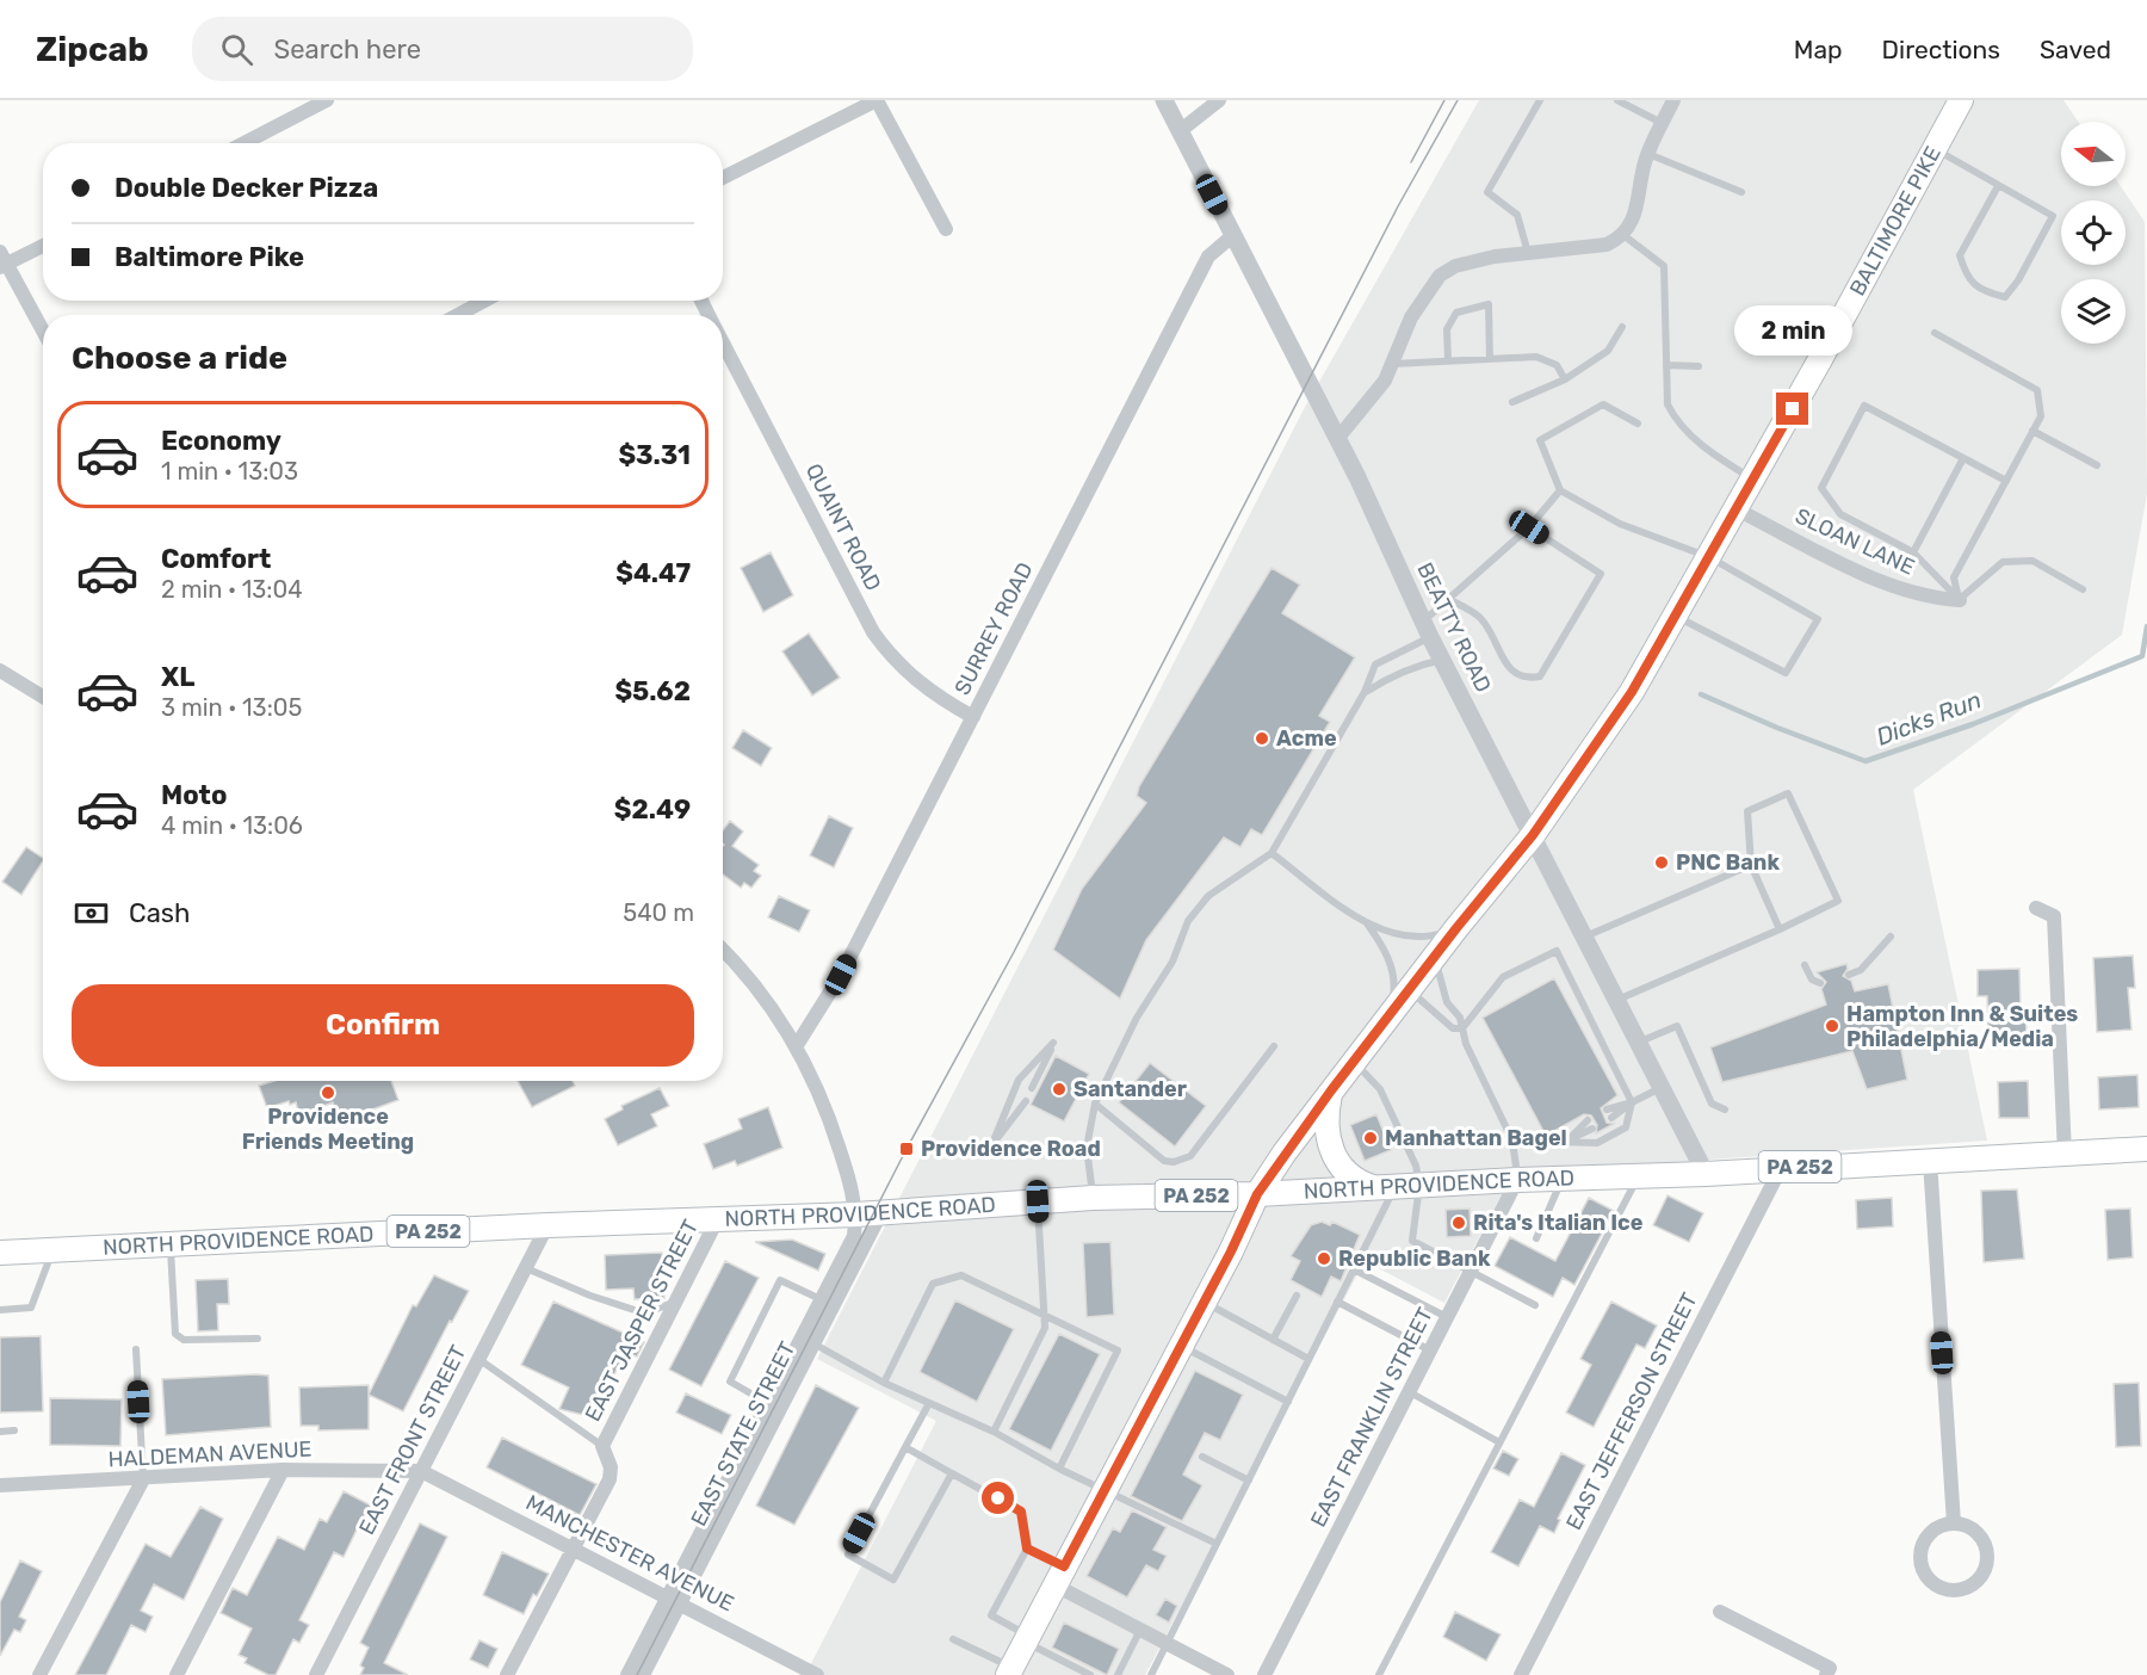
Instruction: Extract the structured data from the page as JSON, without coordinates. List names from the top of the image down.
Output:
{
  "streets": {
    "main road": ["BALTIMORE PIKE", "PA 252", "NORTH PROVIDENCE ROAD"],
    "street": [
      "QUAINT ROAD",
      "SLOAN LANE",
      "BEATTY ROAD",
      "SURREY ROAD",
      "EAST JASPER STREET",
      "EAST JEFFERSON STREET",
      "EAST FRANKLIN STREET",
      "EAST STATE STREET",
      "EAST FRONT STREET",
      "HALDEMAN AVENUE",
      "MANCHESTER AVENUE"
    ]
  },
  "crossings": [
    ["BALTIMORE PIKE", "SLOAN LANE"],
    ["BALTIMORE PIKE", "BEATTY ROAD"],
    ["BALTIMORE PIKE", "NORTH PROVIDENCE ROAD"],
    ["QUAINT ROAD", "SURREY ROAD"],
    ["BEATTY ROAD", "SURREY ROAD"],
    ["BEATTY ROAD", "NORTH PROVIDENCE ROAD"],
    ["NORTH PROVIDENCE ROAD", "EAST JASPER STREET"],
    ["NORTH PROVIDENCE ROAD", "EAST JEFFERSON STREET"],
    ["NORTH PROVIDENCE ROAD", "EAST FRANKLIN STREET"],
    ["NORTH PROVIDENCE ROAD", "EAST STATE STREET"],
    ["NORTH PROVIDENCE ROAD", "EAST FRONT STREET"],
    ["EAST JASPER STREET", "MANCHESTER AVENUE"],
    ["EAST STATE STREET", "MANCHESTER AVENUE"],
    ["EAST FRONT STREET", "HALDEMAN AVENUE"],
    ["EAST FRONT STREET", "MANCHESTER AVENUE"],
    ["HALDEMAN AVENUE", "MANCHESTER AVENUE"]
  ],
  "water": ["Dicks Run"],
  "places": {
    "other": [
      "Acme",
      "PNC Bank",
      "Hampton Inn & Suites Philadelphia/Media",
      "Santander",
      "Providence Friends Meeting",
      "Manhattan Bagel",
      "Rita's Italian Ice",
      "Republic Bank"
    ],
    "transit": ["Providence Road"]
  },
  "north": "left",
  "page": {
    "header": "Zipcab",
    "search": "Search here",
    "nav": ["Map", "Directions", "Saved"],
    "banner": ["Double Decker Pizza", "Baltimore Pike"],
    "bubble": "2 min",
    "heading": "Choose a ride",
    "list": [
      {
        "name": "Economy",
        "note": "1 min · 13:03",
        "value": "$3.31"
      },
      {
        "name": "Comfort",
        "note": "2 min · 13:04",
        "value": "$4.47"
      },
      {
        "name": "XL",
        "note": "3 min · 13:05",
        "value": "$5.62"
      },
      {
        "name": "Moto",
        "note": "4 min · 13:06",
        "value": "$2.49"
      }
    ],
    "pay": ["Cash", "540 m"],
    "buttons": "Confirm"
  }
}
